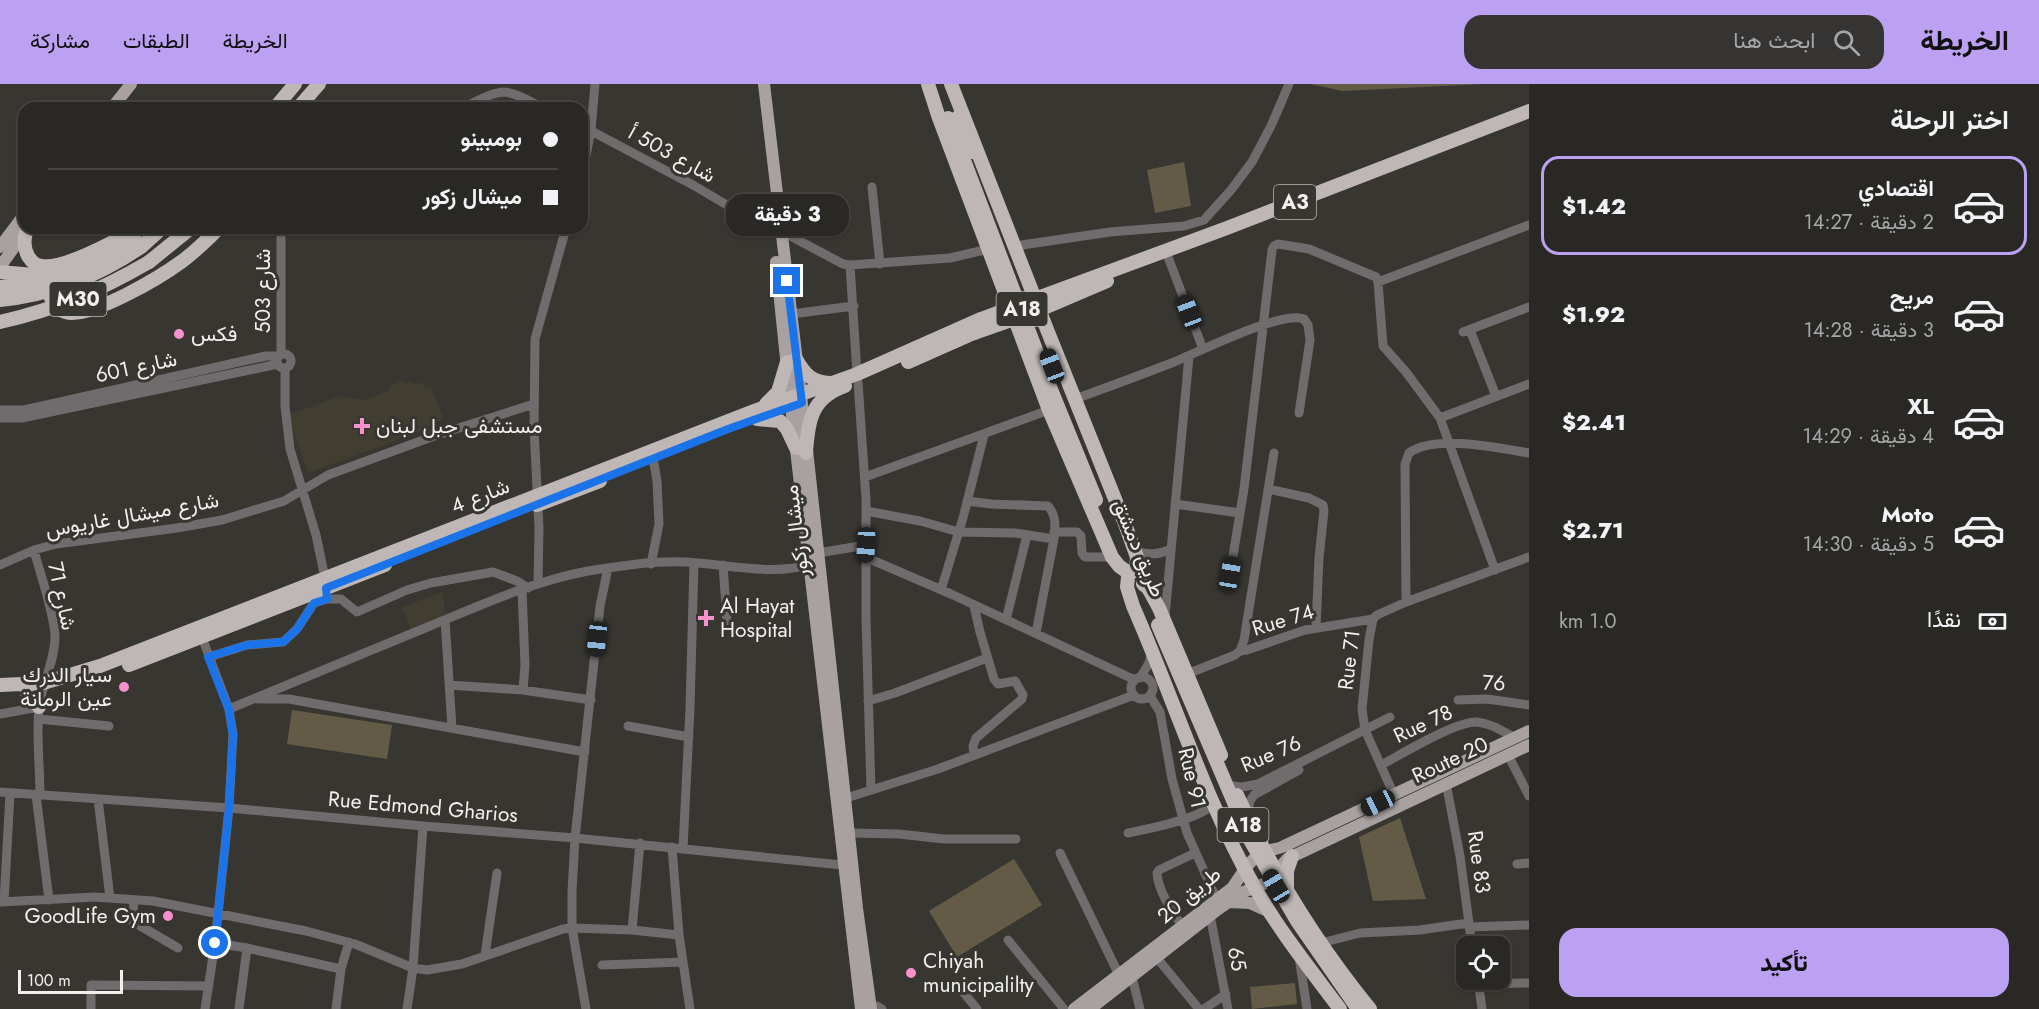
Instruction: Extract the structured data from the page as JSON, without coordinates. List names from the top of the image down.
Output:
{
  "streets": {
    "highway": [
      "A3",
      "M30",
      "A18",
      "شارع 4",
      "طريق دمشق"
    ],
    "main road": ["ميشال زكور", "Route 20", "طريق 20"],
    "street": [
      "شارع 503 أ",
      "شارع 503",
      "شارع 601",
      "شارع ميشال غاريوس",
      "شارع 71",
      "Rue 74",
      "Rue 71",
      "76",
      "Rue 78",
      "Rue 76",
      "Rue 91",
      "Rue Edmond Gharios",
      "Rue 83",
      "65"
    ]
  },
  "crossings": [
    ["شارع 503 أ", "ميشال زكور"],
    ["A3", "شارع 4"],
    ["شارع 503", "شارع 601"],
    ["شارع 503", "شارع ميشال غاريوس"],
    ["شارع 4", "ميشال زكور"],
    ["شارع 4", "شارع 71"],
    ["شارع ميشال غاريوس", "شارع 71"],
    ["ميشال زكور", "Rue Edmond Gharios"],
    ["Rue 74", "Rue 71"],
    ["Rue 71", "Rue 78"],
    ["Rue 71", "Rue 76"],
    ["Rue 71", "طريق 20"],
    ["Rue 78", "طريق 20"],
    ["Route 20", "Rue 83"],
    ["Route 20", "طريق 20"],
    ["Rue 91", "طريق 20"]
  ],
  "places": {
    "other": [
      "فكس",
      "سيار الدرك عين الرمانة",
      "GoodLife Gym",
      "Chiyah municipalilty"
    ],
    "health": ["مستشفى جبل لبنان", "Al Hayat Hospital"]
  },
  "scale_bar": "100 m",
  "page": {
    "header": "الخريطة",
    "search": "ابحث هنا",
    "nav": ["الخريطة", "الطبقات", "مشاركة"],
    "heading": "اختر الرحلة",
    "banner": ["بومبينو", "ميشال زكور"],
    "list": [
      {
        "name": "اقتصادي",
        "note": "2 دقيقة · 14:27",
        "value": "$1.42"
      },
      {
        "name": "مريح",
        "note": "3 دقيقة · 14:28",
        "value": "$1.92"
      },
      {
        "name": "XL",
        "note": "4 دقيقة · 14:29",
        "value": "$2.41"
      },
      {
        "name": "Moto",
        "note": "5 دقيقة · 14:30",
        "value": "$2.71"
      }
    ],
    "bubble": "3 دقيقة",
    "pay": ["نقدًا", "1.0 km"],
    "buttons": "تأكيد",
    "scale": "100 m"
  }
}
